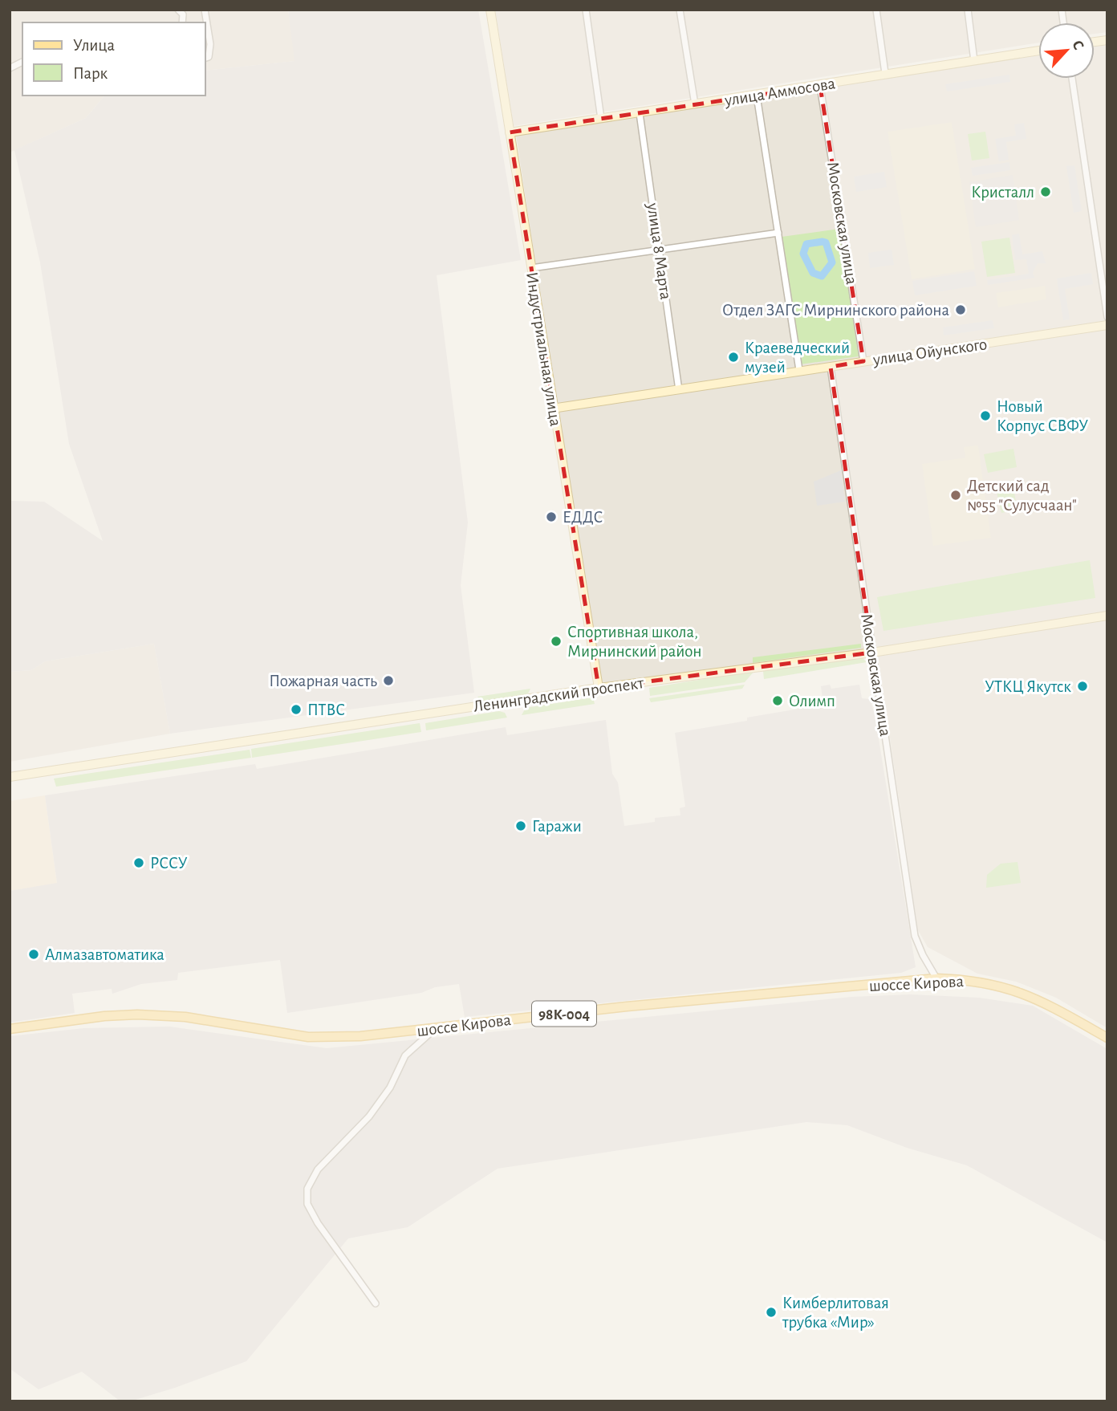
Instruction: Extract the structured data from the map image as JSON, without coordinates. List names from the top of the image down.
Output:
{
  "streets": {
    "main road": [
      "улица Аммосова",
      "Индустриальная улица",
      "улица Ойунского",
      "Ленинградский проспект",
      "шоссе Кирова",
      "98К-004"
    ],
    "street": ["Московская улица", "улица 8 Марта"]
  },
  "crossings": [
    ["улица Аммосова", "Московская улица"],
    ["улица Аммосова", "улица 8 Марта"],
    ["улица Аммосова", "Индустриальная улица"],
    ["Московская улица", "улица Ойунского"],
    ["Московская улица", "Ленинградский проспект"],
    ["Московская улица", "шоссе Кирова"],
    ["улица 8 Марта", "улица Ойунского"],
    ["Индустриальная улица", "улица Ойунского"],
    ["Индустриальная улица", "Ленинградский проспект"]
  ],
  "places": [
    "Кристалл",
    "Отдел ЗАГС Мирнинского района",
    "Краеведческий музей",
    "Новый Корпус СВФУ",
    "Детский сад №55 \"Сулусчаан\"",
    "ЕДДС",
    "Спортивная школа, Мирнинский район",
    "Пожарная часть",
    "УТКЦ Якутск",
    "Олимп",
    "ПТВС",
    "Гаражи",
    "РССУ",
    "Алмазавтоматика",
    "Кимберлитовая трубка «Мир»"
  ],
  "legend": ["Улица", "Парк"],
  "north": "top right"
}
